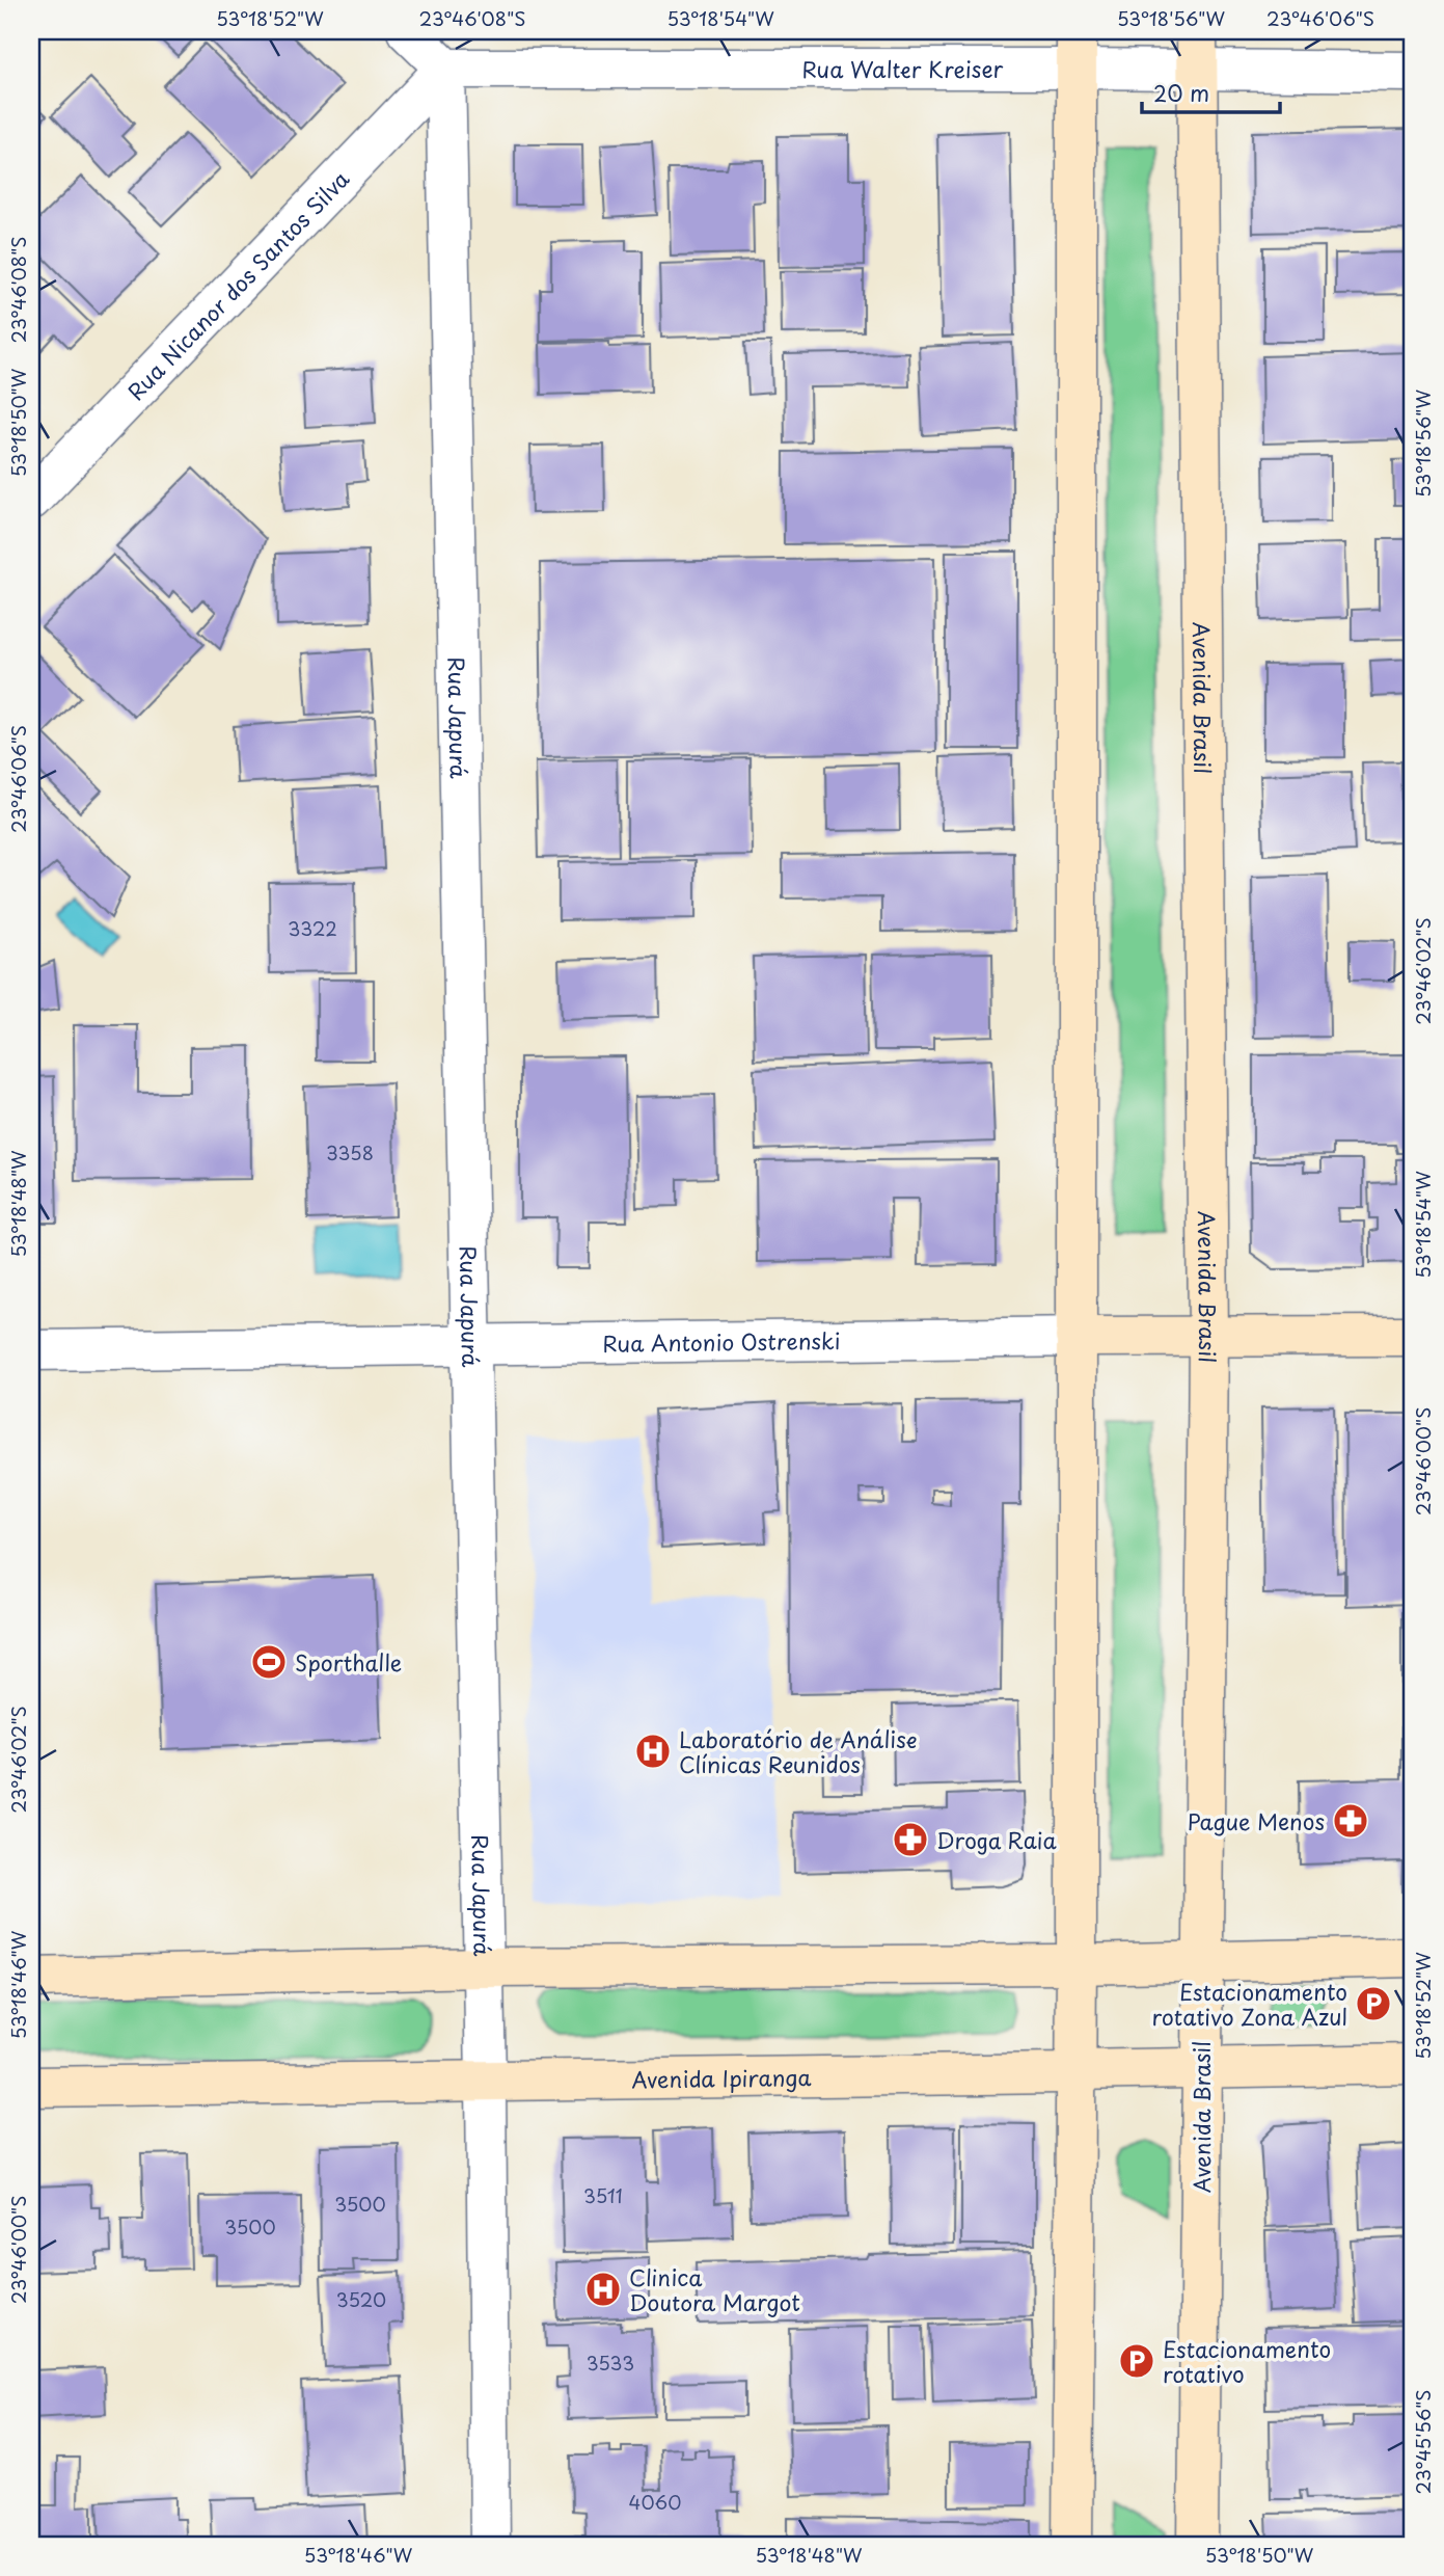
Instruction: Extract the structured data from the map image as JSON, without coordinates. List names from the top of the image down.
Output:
{
  "streets": {
    "main road": ["Avenida Brasil", "Rua Antonio Ostrenski", "Avenida Ipiranga"],
    "street": ["Rua Walter Kreiser", "Rua Nicanor dos Santos Silva", "Rua Japurá"]
  },
  "crossings": [
    ["Rua Walter Kreiser", "Rua Nicanor dos Santos Silva"],
    ["Rua Walter Kreiser", "Avenida Brasil"],
    ["Rua Walter Kreiser", "Rua Japurá"],
    ["Rua Nicanor dos Santos Silva", "Rua Japurá"],
    ["Avenida Brasil", "Rua Antonio Ostrenski"],
    ["Avenida Brasil", "Avenida Ipiranga"],
    ["Rua Japurá", "Rua Antonio Ostrenski"],
    ["Rua Japurá", "Avenida Ipiranga"]
  ],
  "places": {
    "sports": ["Sporthalle"],
    "hospital": ["Laboratório de Análise Clínicas Reunidos", "Clinica Doutora Margot"],
    "pharmacy": ["Pague Menos", "Droga Raia"],
    "parking": ["Estacionamento rotativo Zona Azul", "Estacionamento rotativo"]
  },
  "house_numbers": [
    "3322",
    "3358",
    "3511",
    "3500",
    "3500",
    "3520",
    "3533",
    "4060"
  ],
  "scale_bar": "20 m",
  "coordinates": [
    "53°18'52\"W",
    "23°46'08\"S",
    "53°18'54\"W",
    "53°18'56\"W",
    "23°46'06\"S",
    "53°18'50\"W",
    "23°46'02\"S",
    "53°18'48\"W",
    "23°46'00\"S",
    "53°18'46\"W",
    "23°45'56\"S"
  ]
}
